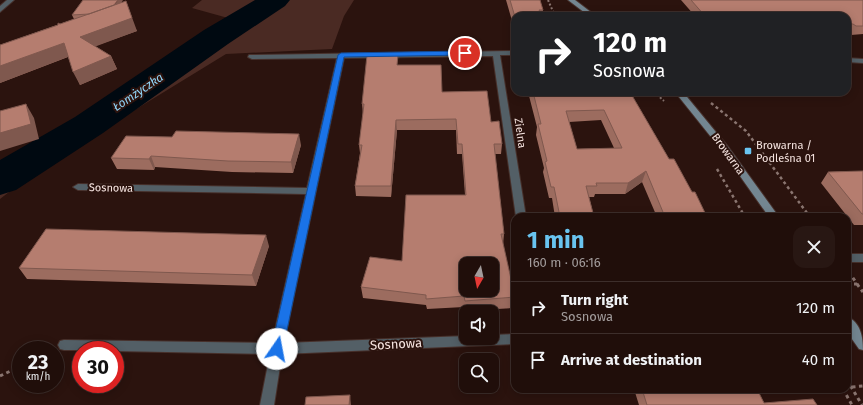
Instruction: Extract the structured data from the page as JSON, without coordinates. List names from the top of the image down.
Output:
{
  "streets": {
    "street": ["Zielna", "Browarna", "Sosnowa"]
  },
  "water": ["Łomżyczka"],
  "places": {
    "transit": ["Browarna / Podleśna 01"]
  },
  "north": "bottom",
  "page": {
    "turn": ["120 m", "Sosnowa"],
    "heading": ["1 min", "160 m · 06:16"],
    "list": [
      {
        "name": "Turn right",
        "note": "Sosnowa",
        "value": "120 m"
      },
      {
        "name": "Arrive at destination",
        "value": "40 m"
      }
    ],
    "speed": "23 km/h",
    "limit": "30"
  }
}
